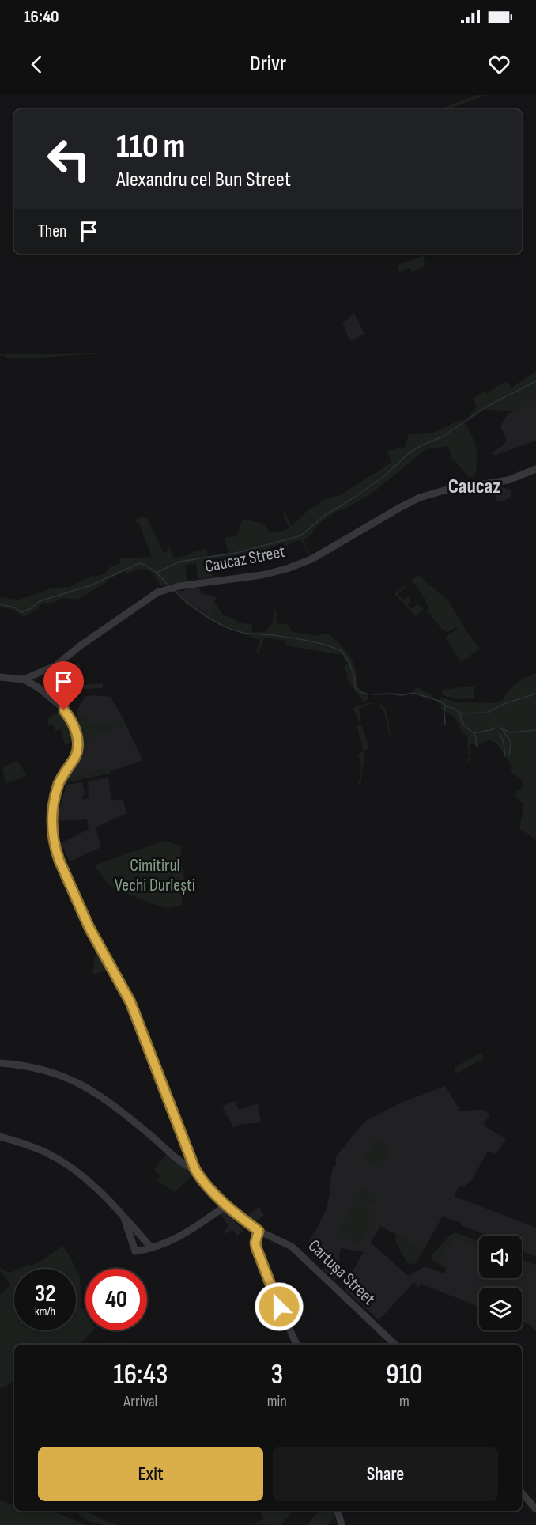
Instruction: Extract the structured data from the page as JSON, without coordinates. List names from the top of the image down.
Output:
{
  "streets": {
    "street": ["Caucaz Street", "Cartușa Street"]
  },
  "districts": ["Caucaz"],
  "parks": ["Cimitirul Vechi Durlești"],
  "page": {
    "status": "16:40",
    "header": "Drivr",
    "turn": ["110 m", "Alexandru cel Bun Street"],
    "then": "Then",
    "speed": "32 km/h",
    "limit": "40",
    "eta": [
      "16:43",
      "Arrival",
      "3",
      "min",
      "910",
      "m"
    ],
    "buttons": ["Exit", "Share"]
  }
}
